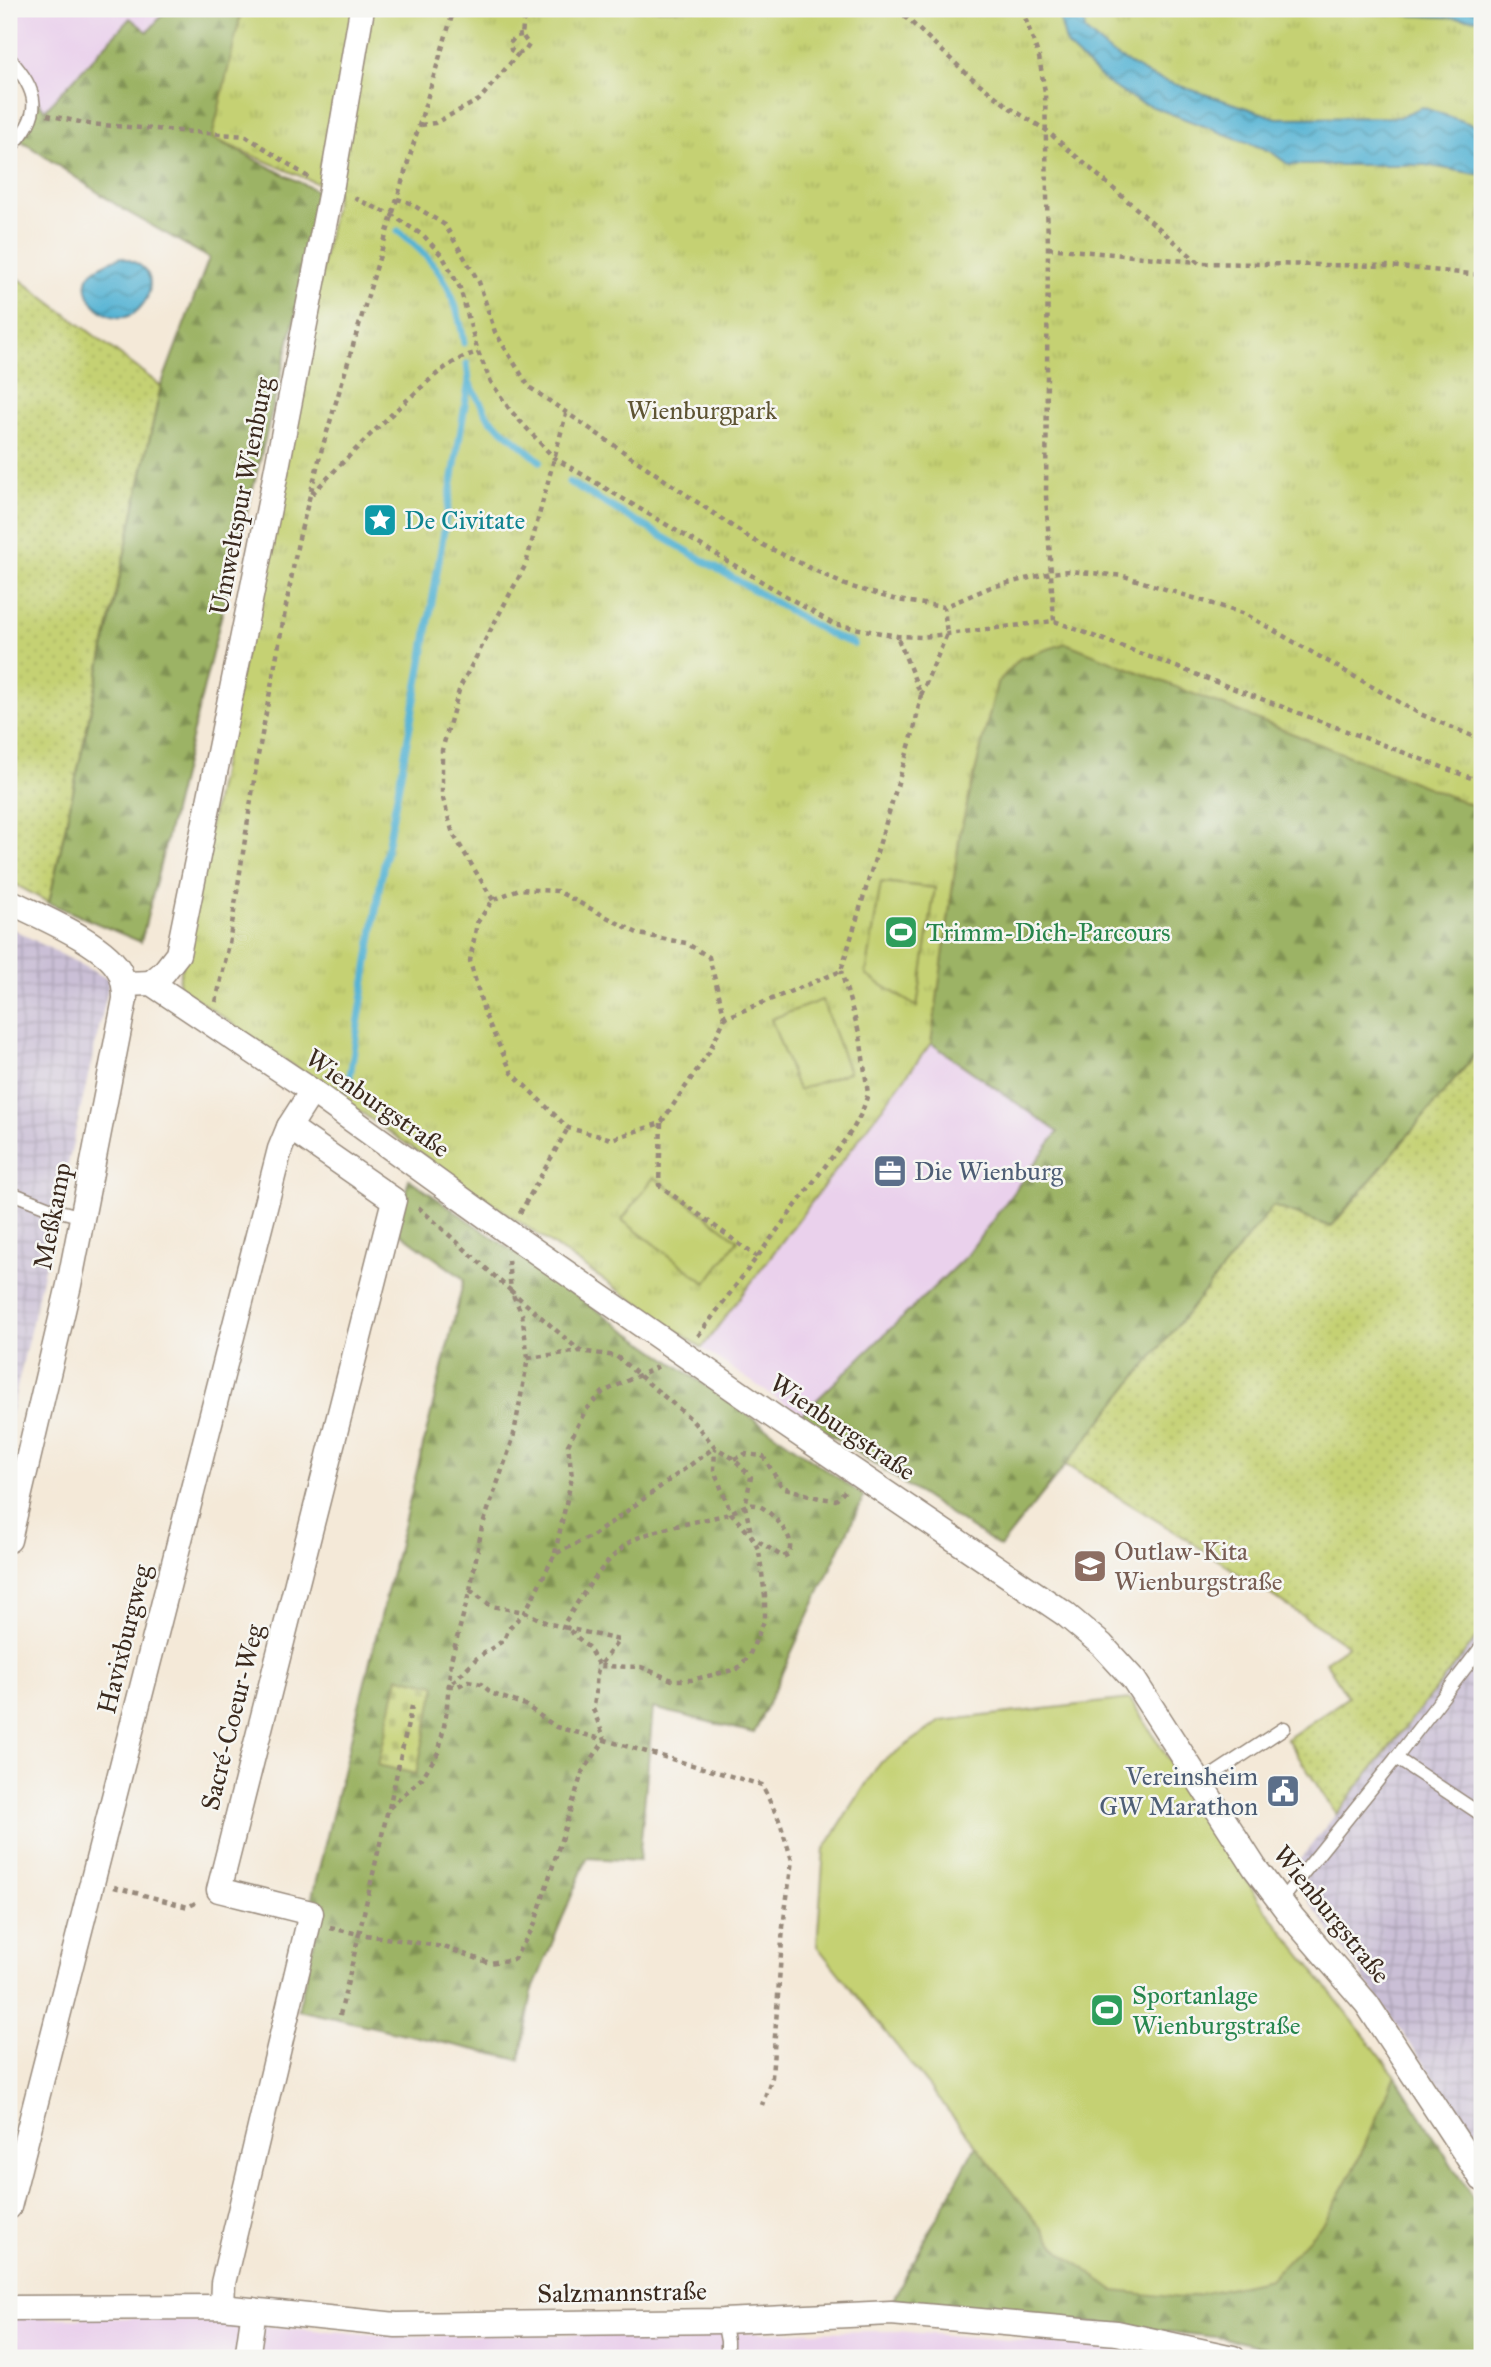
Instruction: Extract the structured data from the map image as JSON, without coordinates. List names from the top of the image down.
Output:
{
  "streets": {
    "street": [
      "Umweltspur Wienburg",
      "Wienburgstraße",
      "Meßkamp",
      "Havixburgweg",
      "Sacré-Coeur-Weg",
      "Salzmannstraße"
    ]
  },
  "crossings": [
    ["Umweltspur Wienburg", "Wienburgstraße"],
    ["Wienburgstraße", "Havixburgweg"]
  ],
  "parks": ["Wienburgpark"],
  "places": {
    "place": ["De Civitate"],
    "sports": ["Trimm-Dich-Parcours", "Sportanlage Wienburgstraße"],
    "office": ["Die Wienburg"],
    "school or university": ["Outlaw-Kita Wienburgstraße"],
    "public building": ["Vereinsheim GW Marathon"]
  }
}
